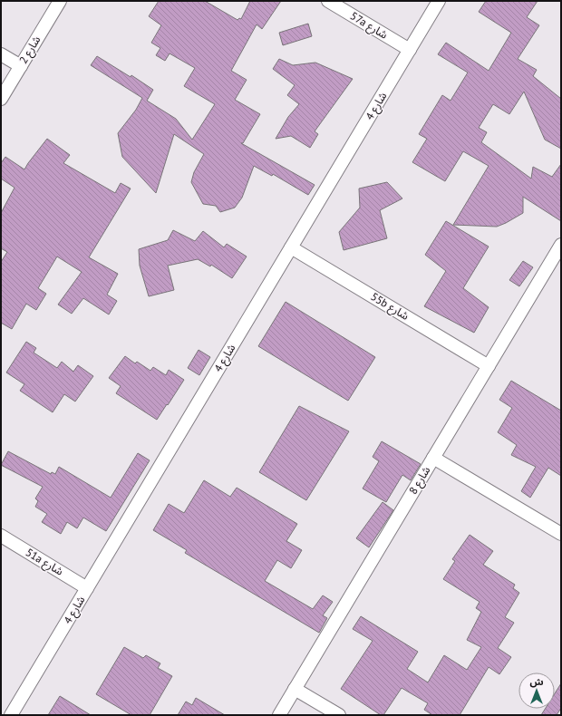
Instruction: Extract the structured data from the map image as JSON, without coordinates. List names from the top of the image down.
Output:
{
  "streets": {
    "street": [
      "57a شارع",
      "شارع 2",
      "شارع 4",
      "55b شارع",
      "شارع 8",
      "51a شارع"
    ]
  },
  "crossings": [
    ["57a شارع", "شارع 4"],
    ["شارع 4", "55b شارع"],
    ["شارع 4", "51a شارع"],
    ["55b شارع", "شارع 8"]
  ],
  "north": "top"
}
